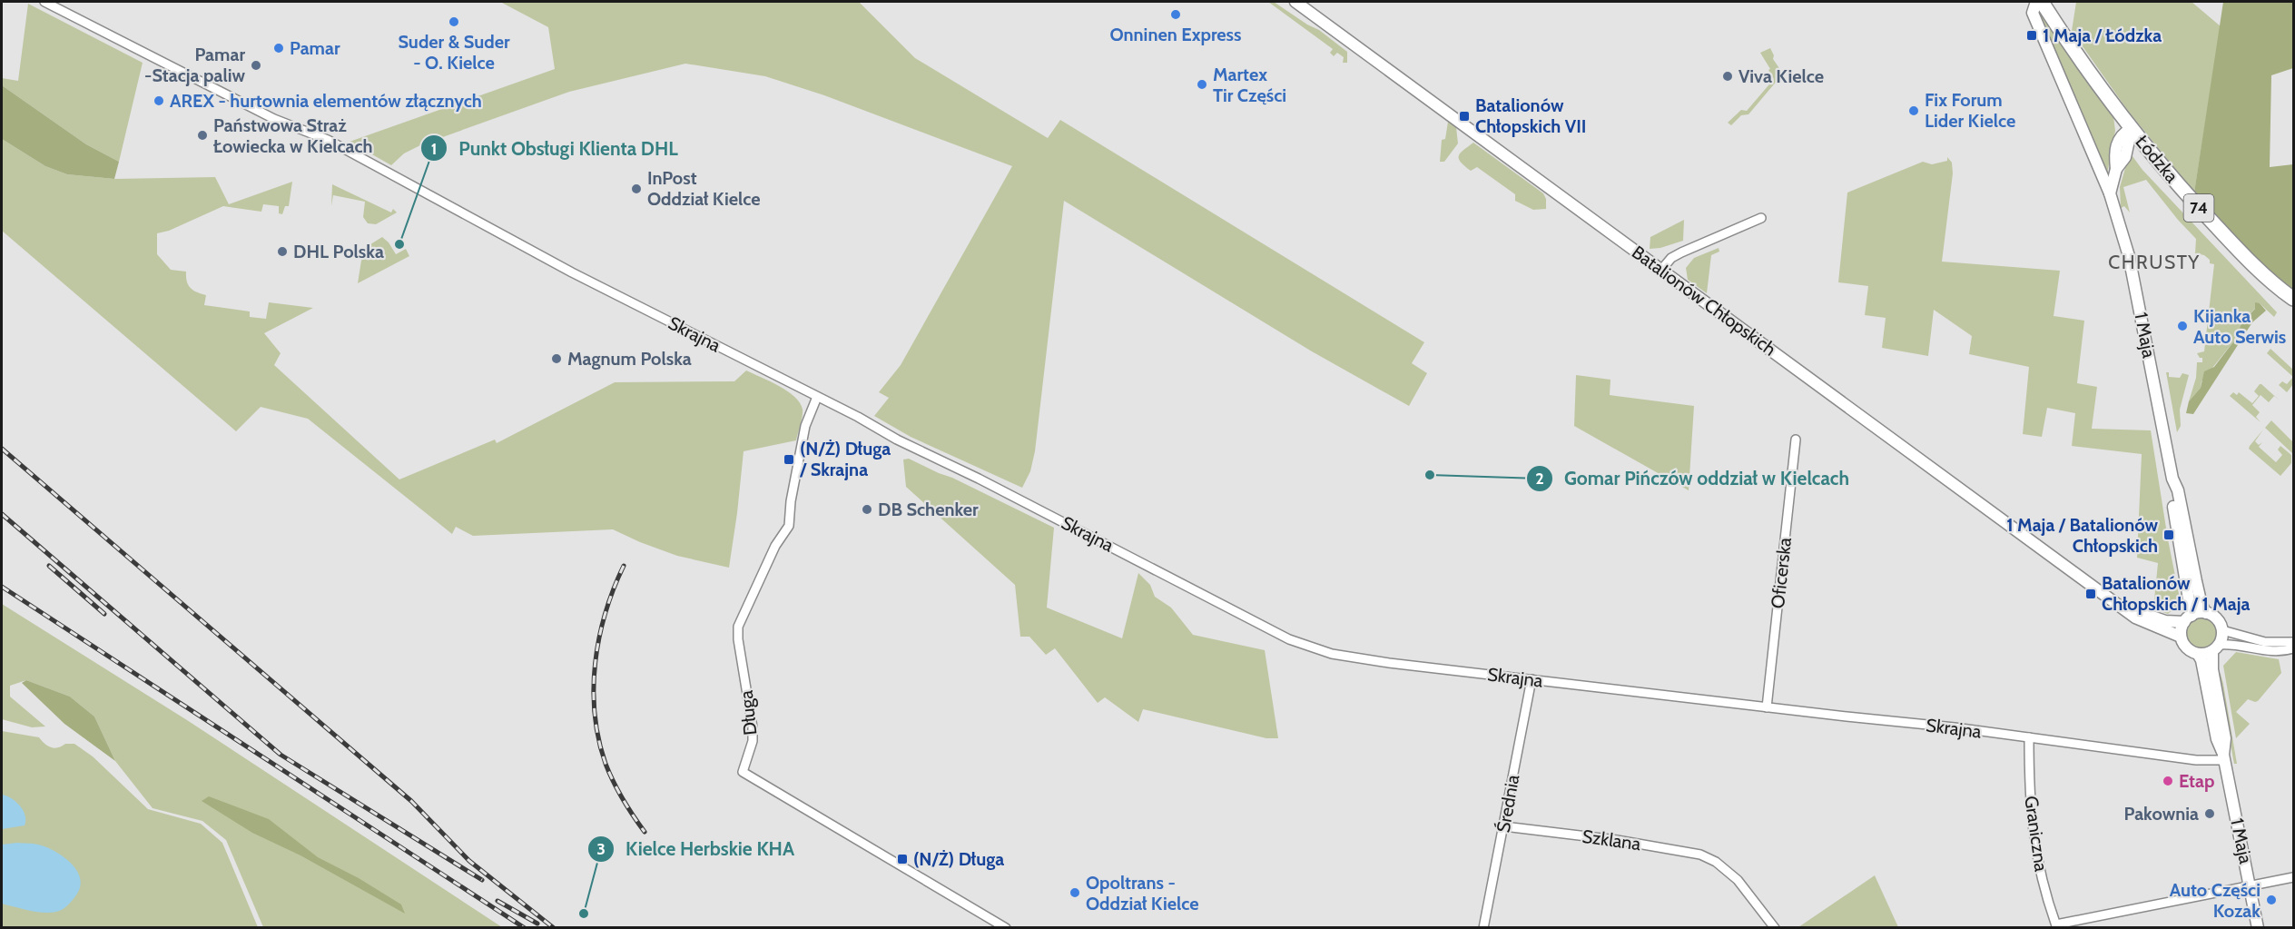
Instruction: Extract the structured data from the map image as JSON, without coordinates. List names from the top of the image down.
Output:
{
  "streets": {
    "main road": ["Łódzka", "74"],
    "street": [
      "Batalionów Chłopskich",
      "Skrajna",
      "1 Maja",
      "Oficerska",
      "Długa",
      "Średnia",
      "Graniczna",
      "Szklana"
    ]
  },
  "crossings": [
    ["Batalionów Chłopskich", "1 Maja"],
    ["Skrajna", "1 Maja"],
    ["Skrajna", "Oficerska"],
    ["Skrajna", "Długa"],
    ["Skrajna", "Średnia"],
    ["Skrajna", "Graniczna"],
    ["Średnia", "Szklana"]
  ],
  "districts": ["CHRUSTY"],
  "places": {
    "other": [
      "Onninen Express",
      "Suder & Suder - O. Kielce",
      "Pamar",
      "Pamar -Stacja paliw",
      "Viva Kielce",
      "Martex Tir Części",
      "AREX - hurtownia elementów złącznych",
      "Fix Forum Lider Kielce",
      "Państwowa Straż Łowiecka w Kielcach",
      "InPost Oddział Kielce",
      "Punkt Obsługi Klienta DHL",
      "DHL Polska",
      "Kijanka Auto Serwis",
      "Magnum Polska",
      "Gomar Pińczów oddział w Kielcach",
      "DB Schenker",
      "Etap",
      "Pakownia",
      "Opoltrans - Oddział Kielce",
      "Auto Części Kozak",
      "Kielce Herbskie KHA"
    ],
    "transit": [
      "1 Maja / Łódzka",
      "Batalionów Chłopskich VII",
      "(N/Ż) Długa / Skrajna",
      "1 Maja / Batalionów Chłopskich",
      "Batalionów Chłopskich / 1 Maja",
      "(N/Ż) Długa"
    ]
  }
}
